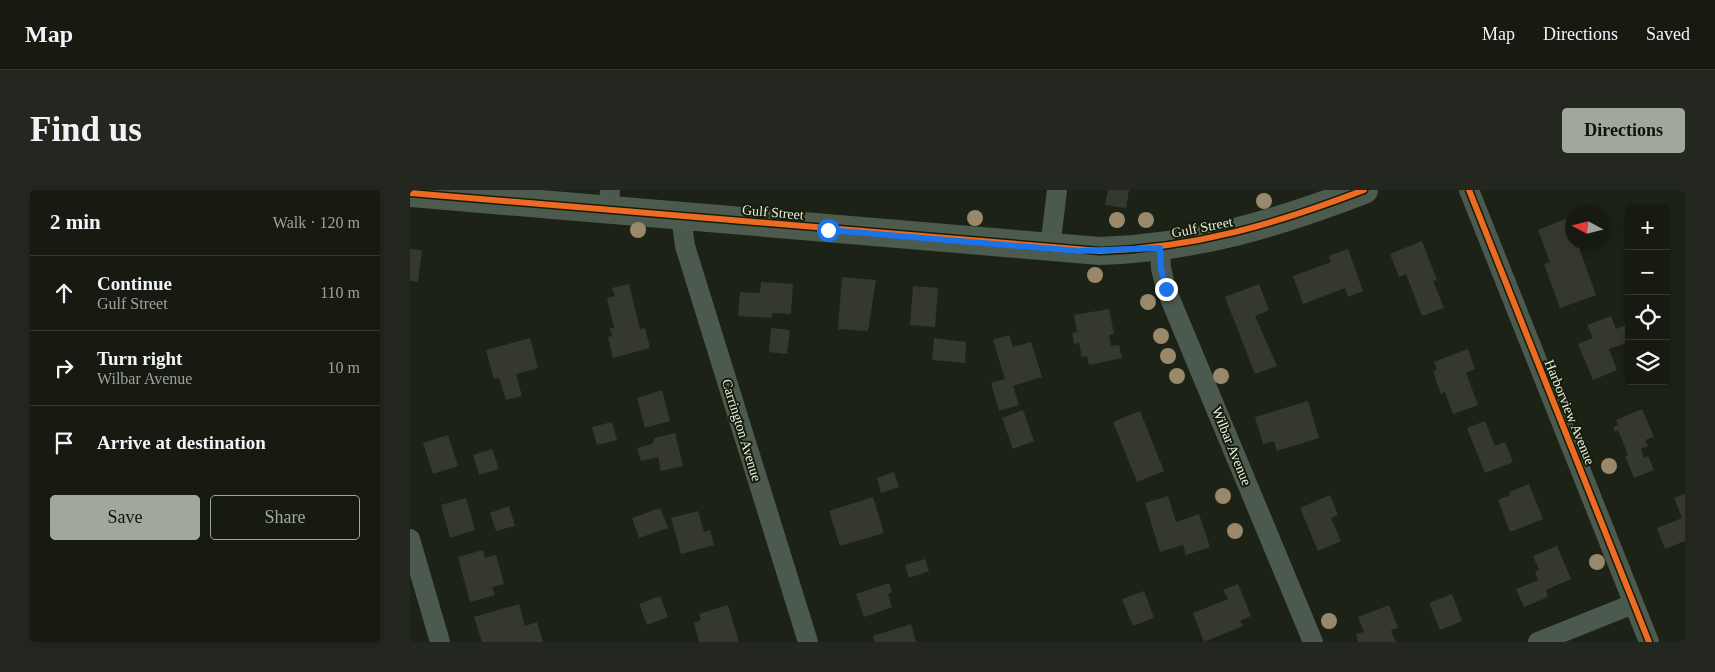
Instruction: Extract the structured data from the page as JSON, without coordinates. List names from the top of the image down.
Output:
{
  "streets": {
    "main road": ["Gulf Street"],
    "street": ["Harborview Avenue", "Carrington Avenue", "Wilbar Avenue"]
  },
  "crossings": [
    ["Gulf Street", "Carrington Avenue"],
    ["Gulf Street", "Wilbar Avenue"]
  ],
  "north": "left",
  "page": {
    "header": "Map",
    "nav": ["Map", "Directions", "Saved"],
    "buttons": [
      "Directions",
      ["Save", "Share"]
    ],
    "title": "Find us",
    "heading": ["2 min", "Walk · 120 m"],
    "map_buttons": ["+", "−"],
    "list": [
      ["Continue", "Gulf Street", "110 m"],
      ["Turn right", "Wilbar Avenue", "10 m"],
      "Arrive at destination"
    ]
  }
}
